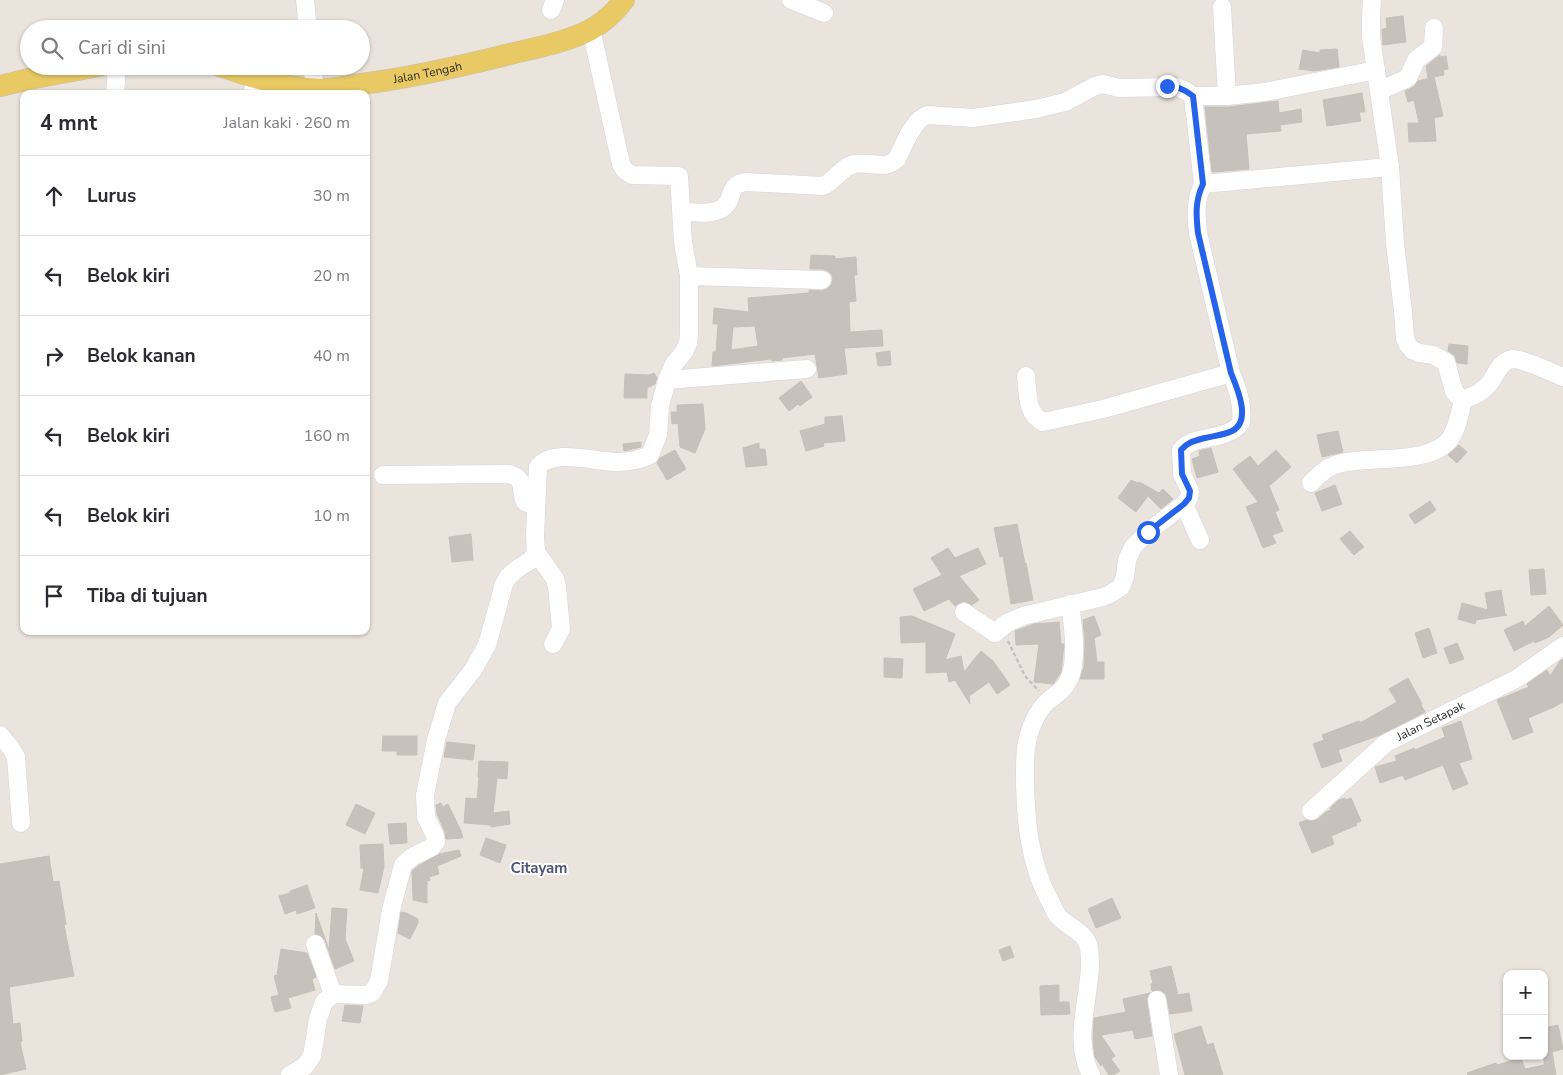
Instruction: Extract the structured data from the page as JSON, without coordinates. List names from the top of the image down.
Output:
{
  "streets": {
    "main road": ["Jalan Tengah"],
    "street": ["Jalan Setapak"]
  },
  "districts": ["Citayam"],
  "page": {
    "search": "Cari di sini",
    "heading": ["4 mnt", "Jalan kaki · 260 m"],
    "list": [
      ["Lurus", "30 m"],
      ["Belok kiri", "20 m"],
      ["Belok kanan", "40 m"],
      ["Belok kiri", "160 m"],
      ["Belok kiri", "10 m"],
      "Tiba di tujuan"
    ],
    "map_buttons": ["+", "−"]
  }
}
